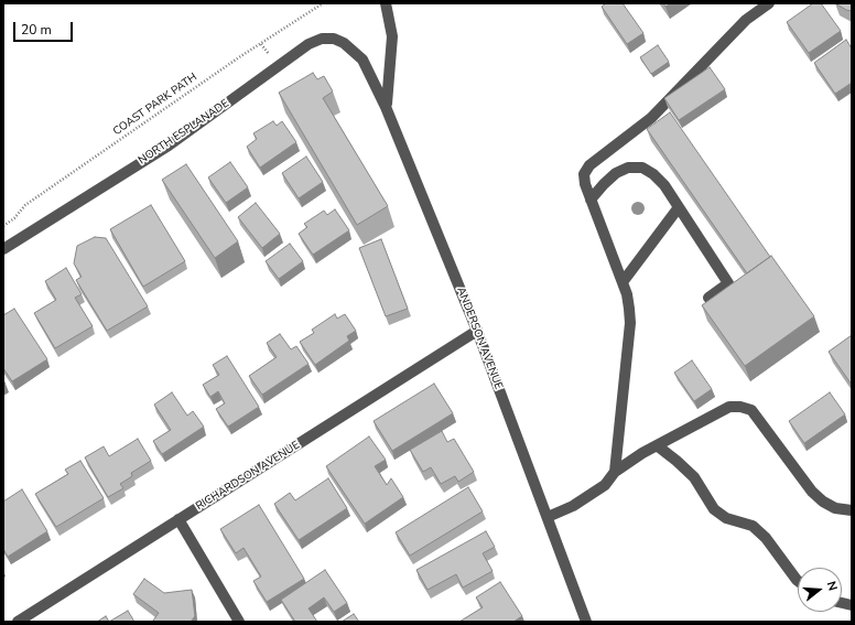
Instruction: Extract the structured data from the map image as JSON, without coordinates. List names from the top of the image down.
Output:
{
  "streets": {
    "street": ["NORTH ESPLANADE", "ANDERSON AVENUE", "RICHARDSON AVENUE"],
    "path": ["COAST PARK PATH"]
  },
  "crossings": [
    ["NORTH ESPLANADE", "ANDERSON AVENUE"],
    ["ANDERSON AVENUE", "RICHARDSON AVENUE"]
  ],
  "scale_bar": "20 m",
  "north": "right"
}
